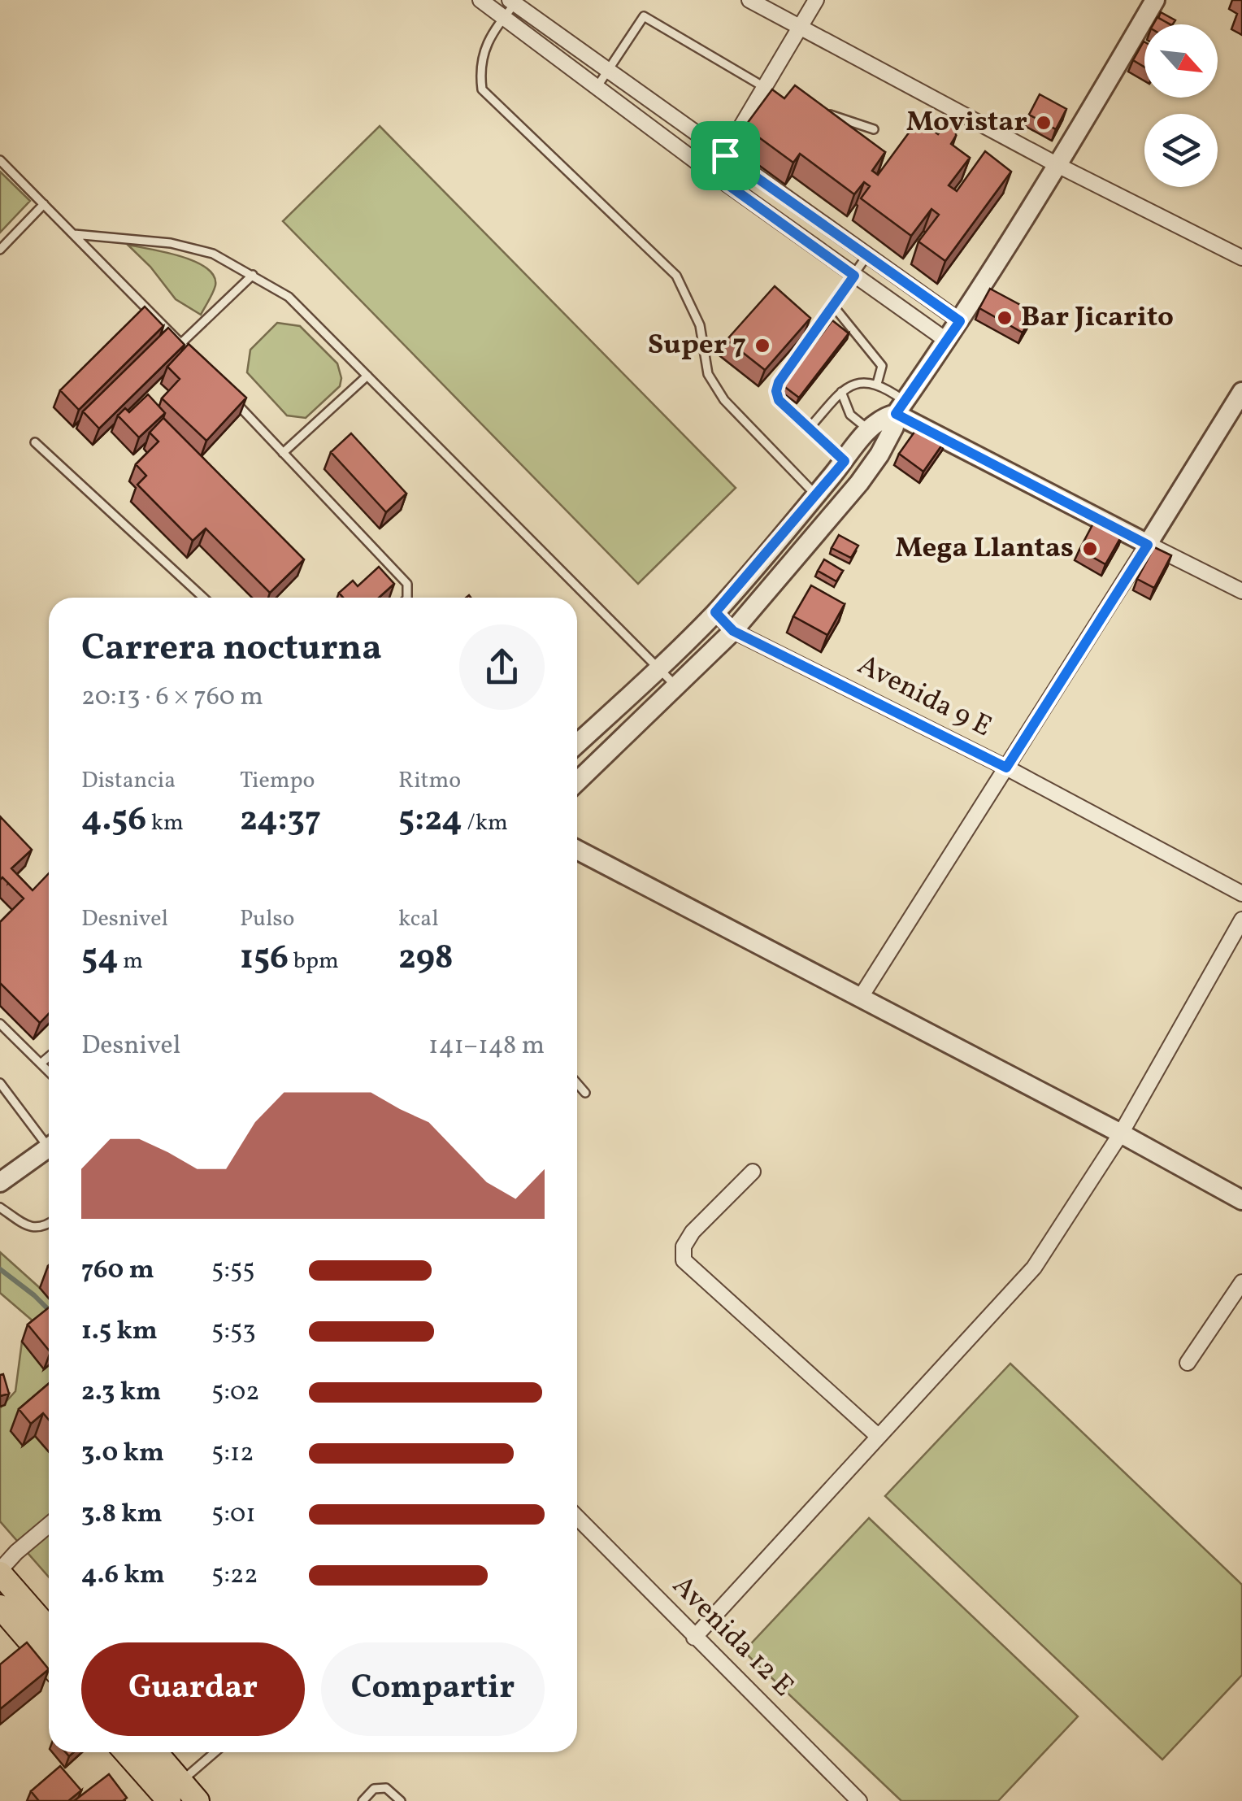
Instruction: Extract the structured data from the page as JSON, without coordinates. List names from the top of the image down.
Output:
{
  "streets": {
    "street": ["Avenida 9 E", "Avenida 12 E"]
  },
  "places": [
    "Movistar",
    "Bar Jicarito",
    "Super 7",
    "Mega Llantas"
  ],
  "north": "bottom right",
  "page": {
    "heading": ["Carrera nocturna", "20:13 · 6 × 760 m"],
    "stats": [
      ["Distancia", "4.56 km"],
      ["Tiempo", "24:37"],
      ["Ritmo", "5:24 /km"],
      ["Desnivel", "54 m"],
      ["Pulso", "156 bpm"],
      ["kcal", "298"]
    ],
    "chart": ["Desnivel", "141–148 m"],
    "list": [
      {
        "name": "760 m",
        "note": "5:55"
      },
      {
        "name": "1.5 km",
        "note": "5:53"
      },
      {
        "name": "2.3 km",
        "note": "5:02"
      },
      {
        "name": "3.0 km",
        "note": "5:12"
      },
      {
        "name": "3.8 km",
        "note": "5:01"
      },
      {
        "name": "4.6 km",
        "note": "5:22"
      }
    ],
    "buttons": ["Guardar", "Compartir"]
  }
}
